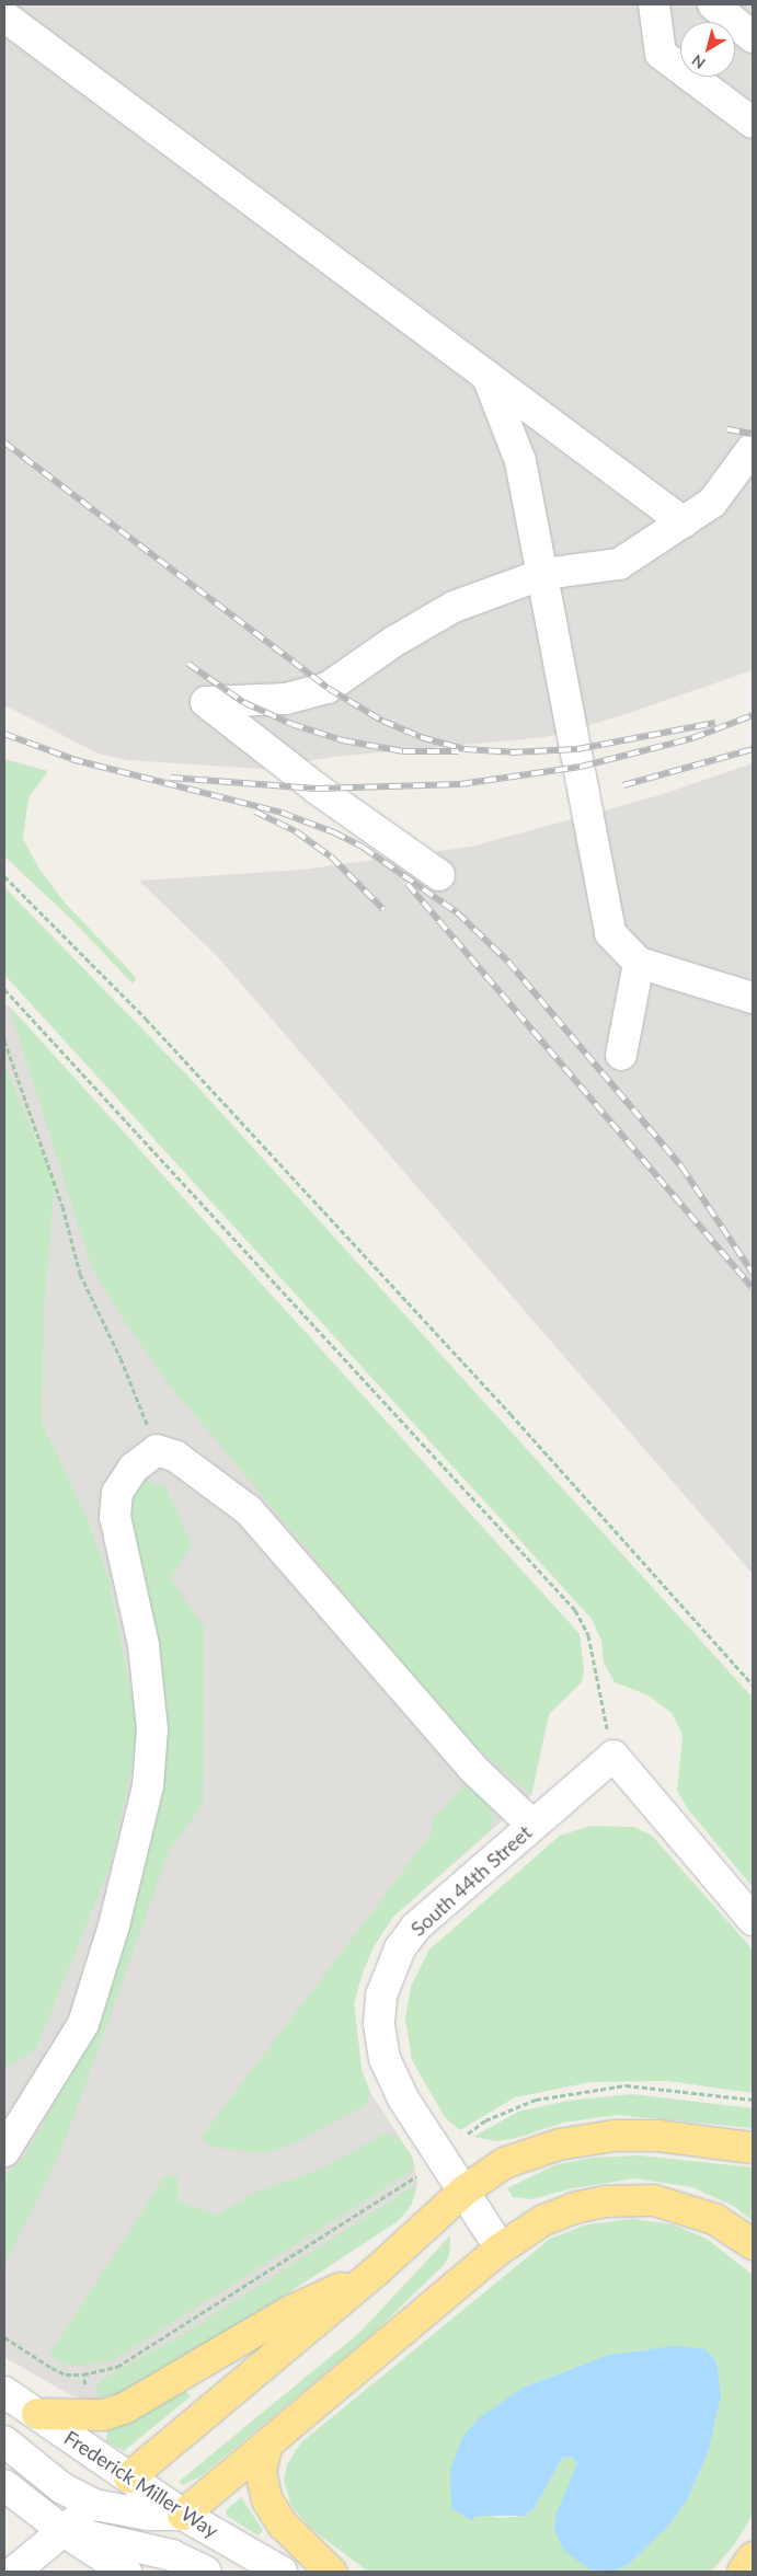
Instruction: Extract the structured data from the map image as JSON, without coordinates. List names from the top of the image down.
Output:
{
  "streets": {
    "street": ["South 44th Street", "Frederick Miller Way"]
  },
  "north": "bottom left"
}
